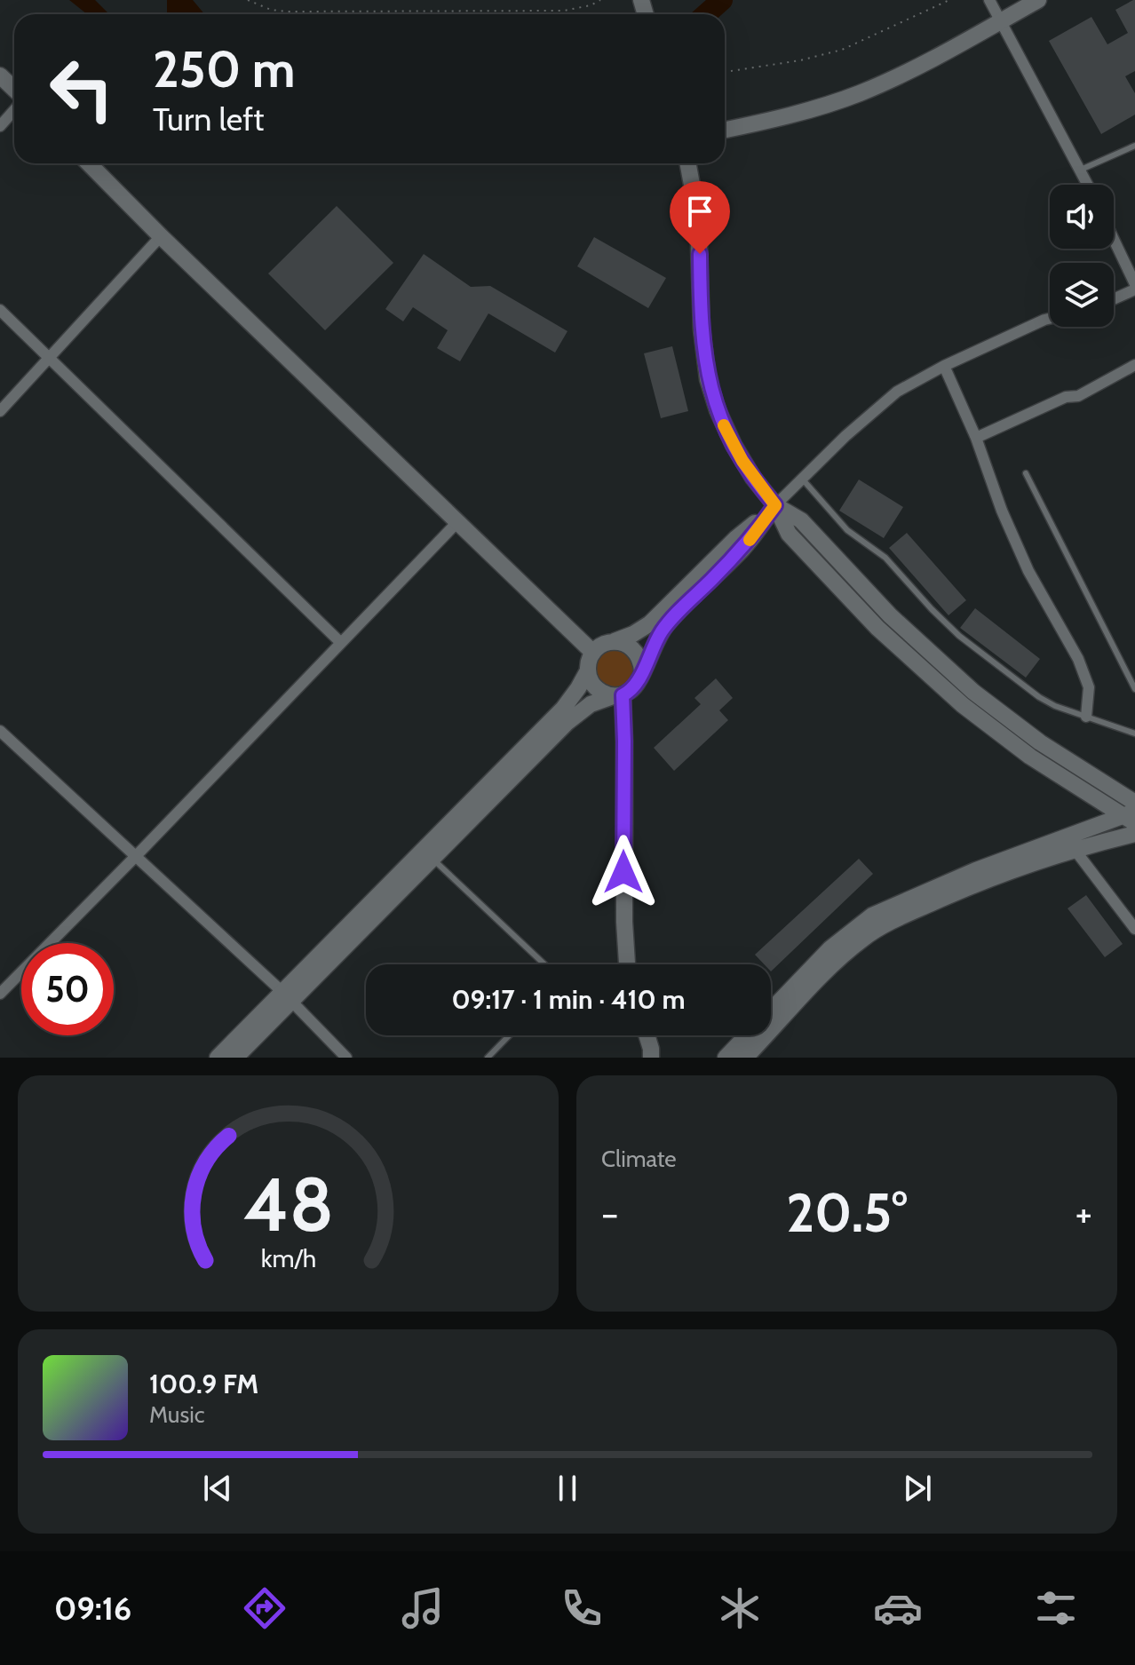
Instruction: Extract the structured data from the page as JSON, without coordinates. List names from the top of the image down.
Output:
{
  "page": {
    "turn": ["250 m", "Turn left"],
    "limit": "50",
    "trip": "09:17 · 1 min · 410 m",
    "tile": "Climate",
    "heat": ["−", "20.5°", "+"],
    "song": ["100.9 FM", "Music"],
    "tabs": "09:16",
    "gauge": ["48", "km/h"]
  }
}
